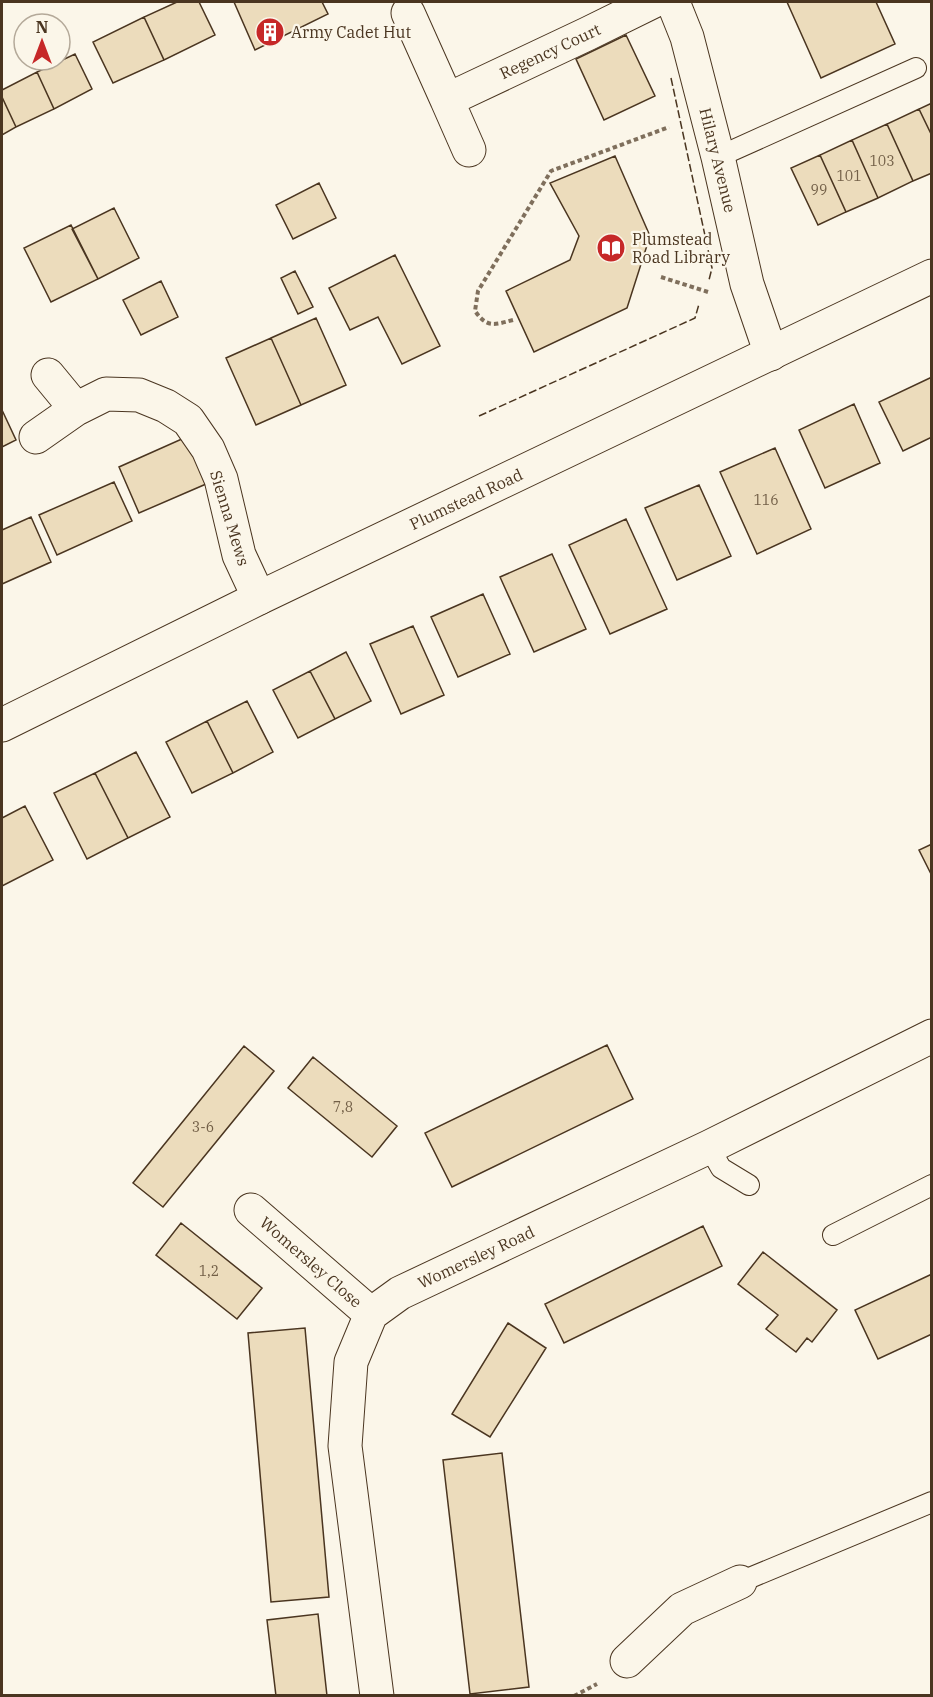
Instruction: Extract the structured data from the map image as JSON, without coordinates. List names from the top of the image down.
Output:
{
  "streets": {
    "street": [
      "Regency Court",
      "Hilary Avenue",
      "Plumstead Road",
      "Sienna Mews",
      "Womersley Road",
      "Womersley Close"
    ]
  },
  "crossings": [
    ["Hilary Avenue", "Plumstead Road"],
    ["Plumstead Road", "Sienna Mews"],
    ["Womersley Road", "Womersley Close"]
  ],
  "places": {
    "building": ["Army Cadet Hut"],
    "library": ["Plumstead Road Library"]
  },
  "house_numbers": [
    "103",
    "101",
    "99",
    "116",
    "7,8",
    "3-6",
    "1,2"
  ],
  "north": "top"
}
